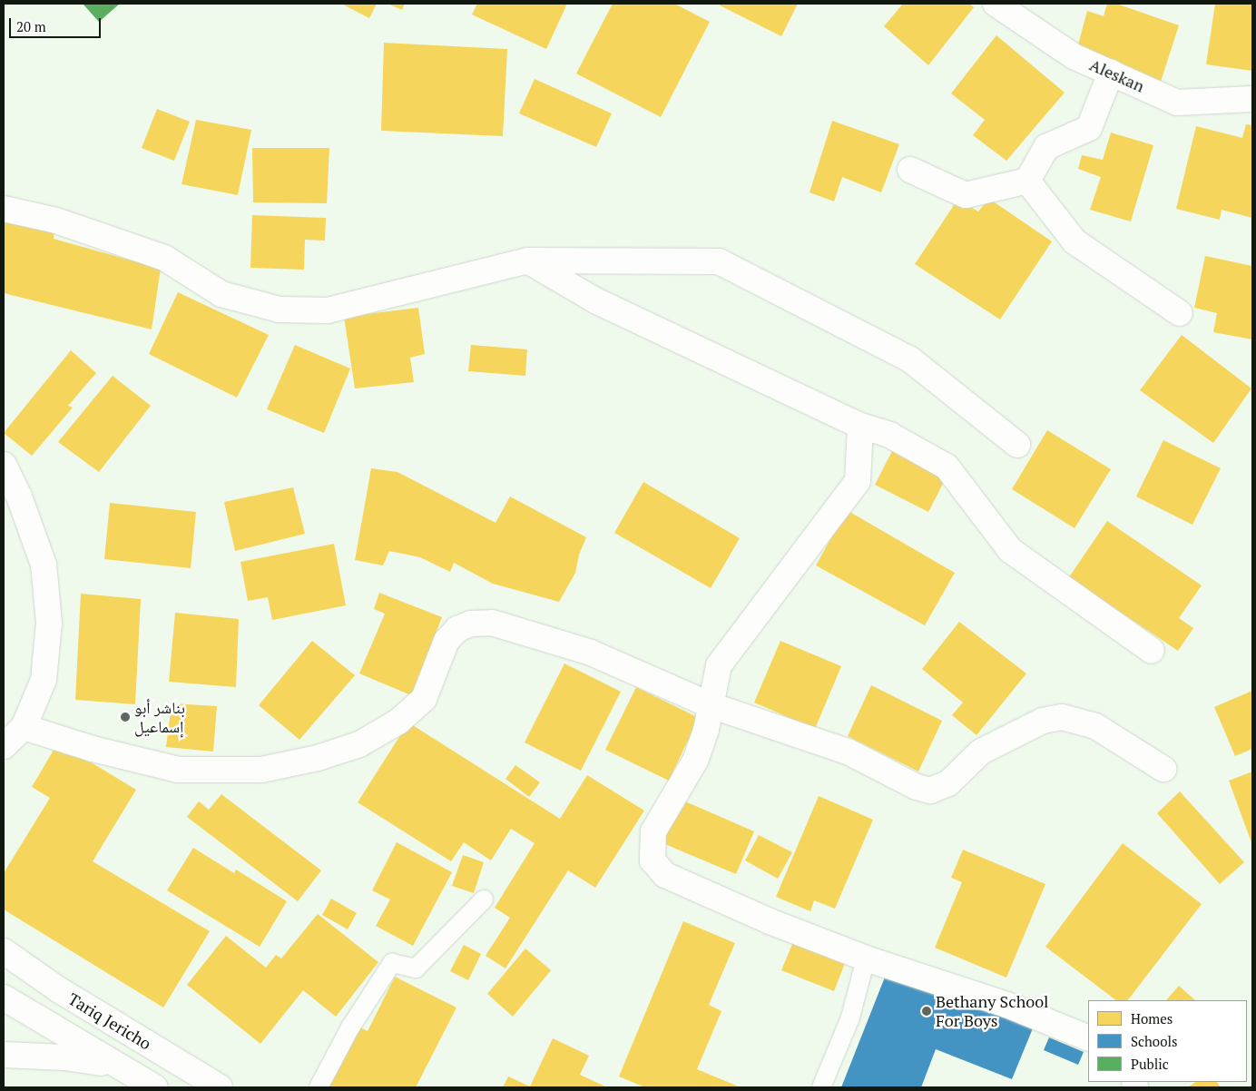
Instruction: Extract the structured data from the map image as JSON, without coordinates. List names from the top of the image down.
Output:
{
  "streets": {
    "street": ["Aleskan", "Tariq Jericho"]
  },
  "places": ["بناشر أبو إسماعيل", "Bethany School For Boys"],
  "legend": ["Homes", "Schools", "Public"],
  "scale_bar": "20 m"
}
